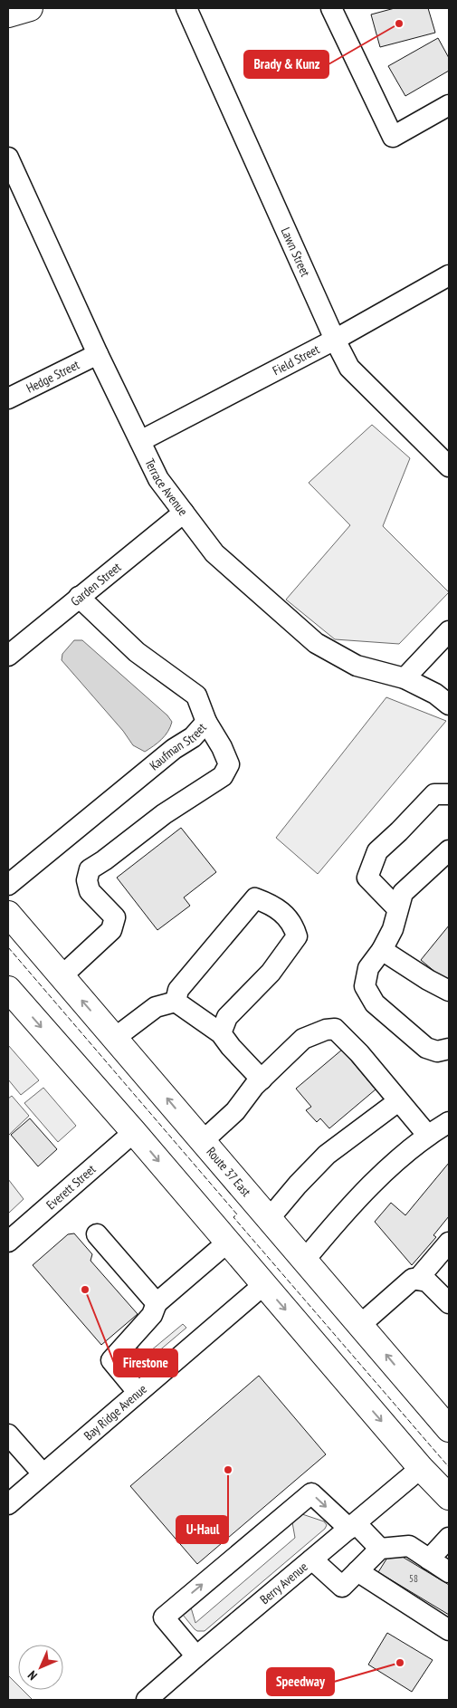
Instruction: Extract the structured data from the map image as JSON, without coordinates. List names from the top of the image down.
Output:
{
  "streets": {
    "main road": ["Route 37 East"],
    "street": [
      "Lawn Street",
      "Field Street",
      "Hedge Street",
      "Terrace Avenue",
      "Garden Street",
      "Kaufman Street",
      "Everett Street",
      "Bay Ridge Avenue",
      "Berry Avenue"
    ]
  },
  "crossings": [
    ["Lawn Street", "Field Street"],
    ["Field Street", "Terrace Avenue"],
    ["Hedge Street", "Terrace Avenue"],
    ["Terrace Avenue", "Garden Street"],
    ["Garden Street", "Kaufman Street"]
  ],
  "places": [
    "Brady & Kunz",
    "Firestone",
    "U-Haul",
    "Speedway"
  ],
  "house_numbers": ["58"],
  "north": "bottom left"
}
